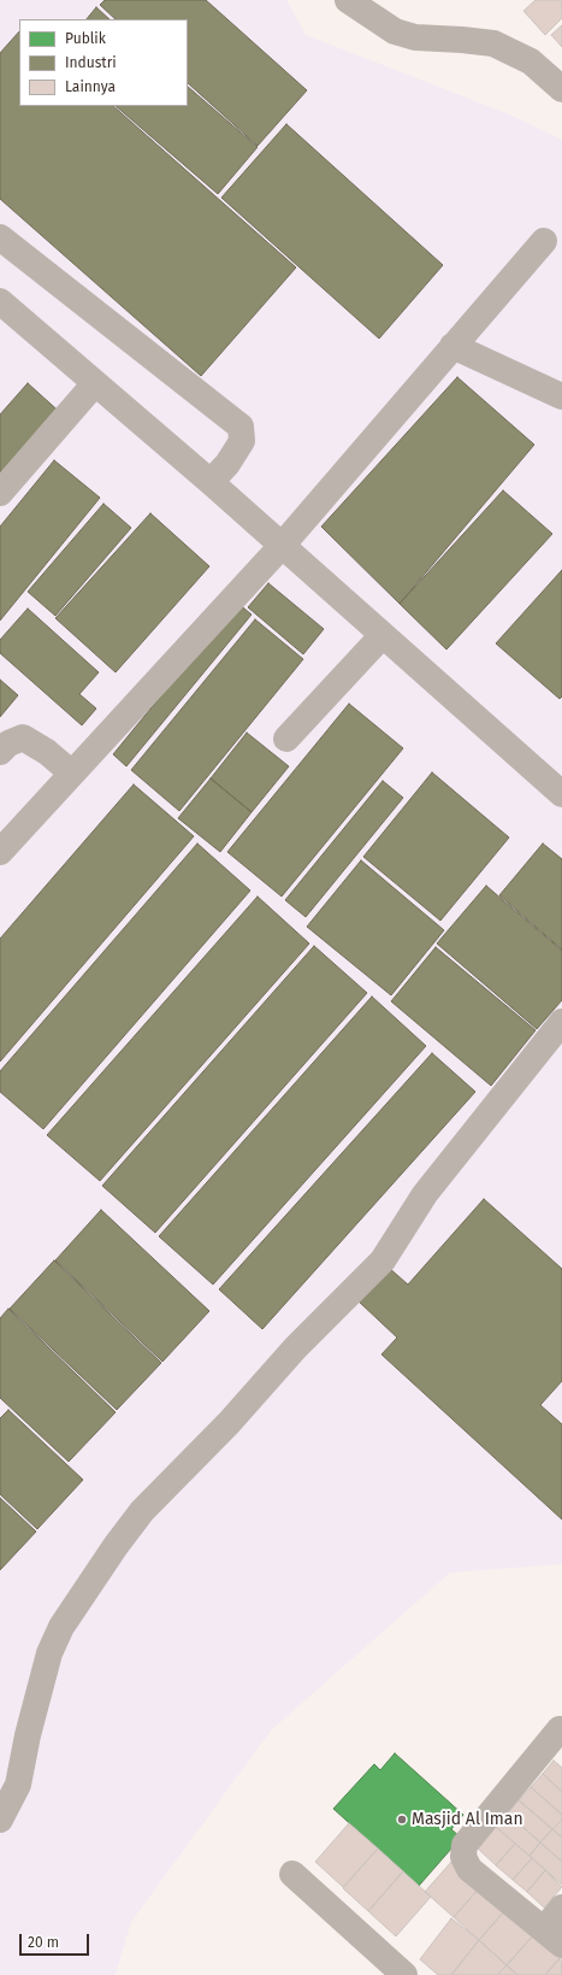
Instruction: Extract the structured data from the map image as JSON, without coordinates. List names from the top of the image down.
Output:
{
  "places": ["Masjid Al Iman"],
  "legend": ["Publik", "Industri", "Lainnya"],
  "scale_bar": "20 m"
}
